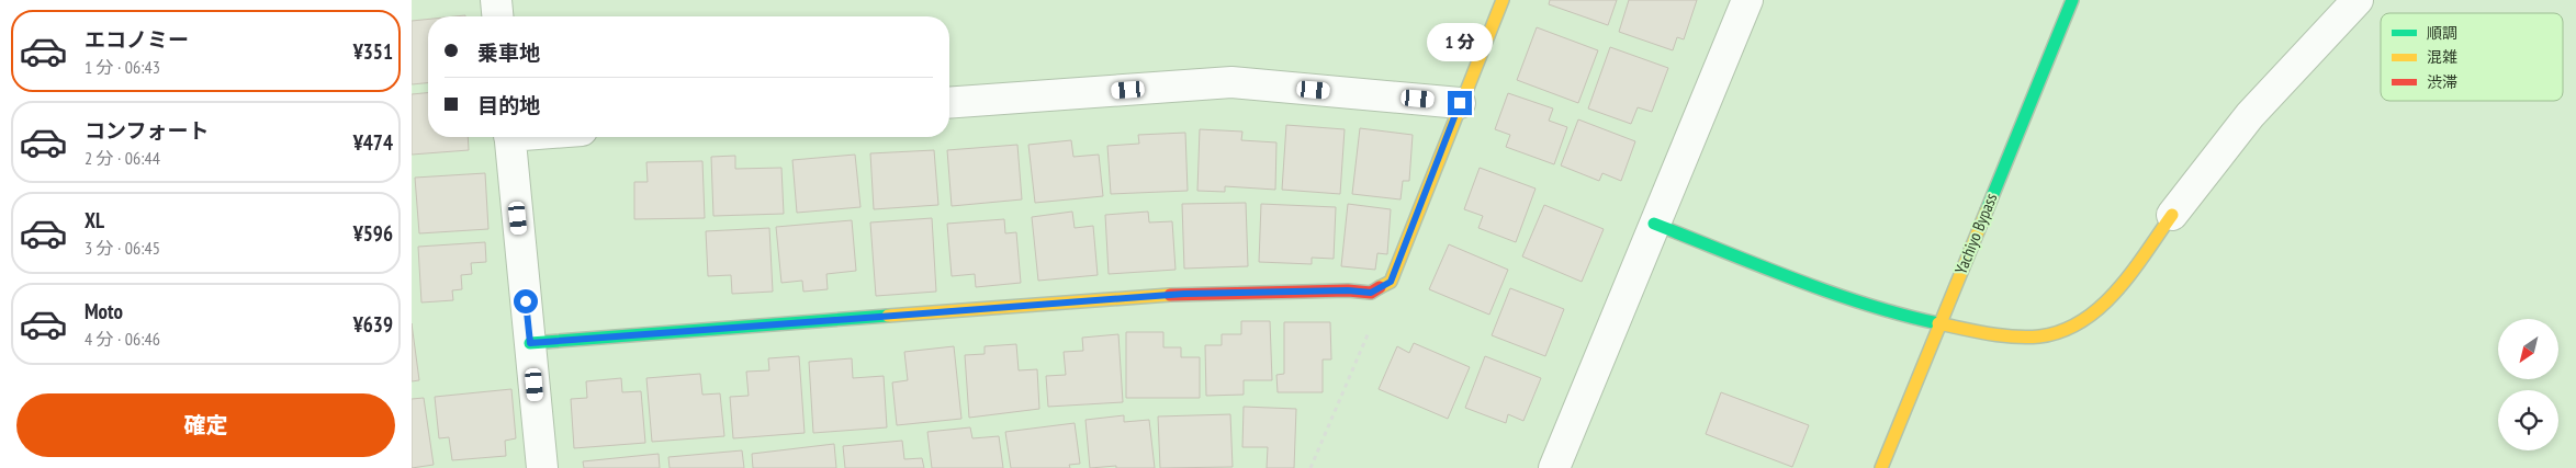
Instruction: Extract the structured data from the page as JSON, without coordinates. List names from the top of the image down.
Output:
{
  "streets": {
    "main road": ["Yachiyo Bypass"]
  },
  "legend": ["順調", "混雑", "渋滞"],
  "north": "bottom left",
  "page": {
    "list": [
      {
        "name": "エコノミー",
        "note": "1 分 · 06:43",
        "value": "¥351"
      },
      {
        "name": "コンフォート",
        "note": "2 分 · 06:44",
        "value": "¥474"
      },
      {
        "name": "XL",
        "note": "3 分 · 06:45",
        "value": "¥596"
      },
      {
        "name": "Moto",
        "note": "4 分 · 06:46",
        "value": "¥639"
      }
    ],
    "banner": ["乗車地", "目的地"],
    "bubble": "1 分",
    "buttons": "確定"
  }
}
